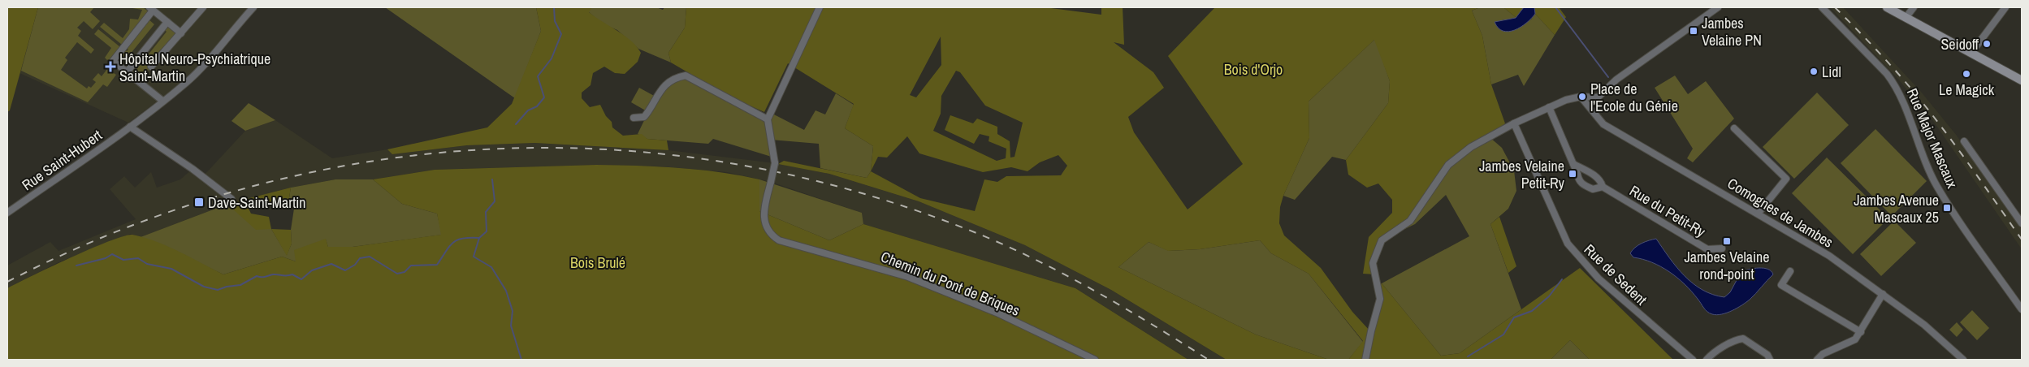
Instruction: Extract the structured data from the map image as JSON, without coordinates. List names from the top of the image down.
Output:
{
  "streets": {
    "street": [
      "Rue Major Mascaux",
      "Rue Saint-Hubert",
      "Rue du Petit-Ry",
      "Comognes de Jambes",
      "Rue de Sedent",
      "Chemin du Pont de Briques"
    ]
  },
  "parks": ["Bois d'Orjo", "Bois Brulé"],
  "places": {
    "transit": [
      "Jambes Velaine PN",
      "Jambes Velaine Petit-Ry",
      "Dave-Saint-Martin",
      "Jambes Avenue Mascaux 25",
      "Jambes Velaine rond-point"
    ],
    "other": [
      "Seidoff",
      "Lidl",
      "Le Magick",
      "Place de l'Ecole du Génie"
    ],
    "health": ["Hôpital Neuro-Psychiatrique Saint-Martin"]
  }
}
